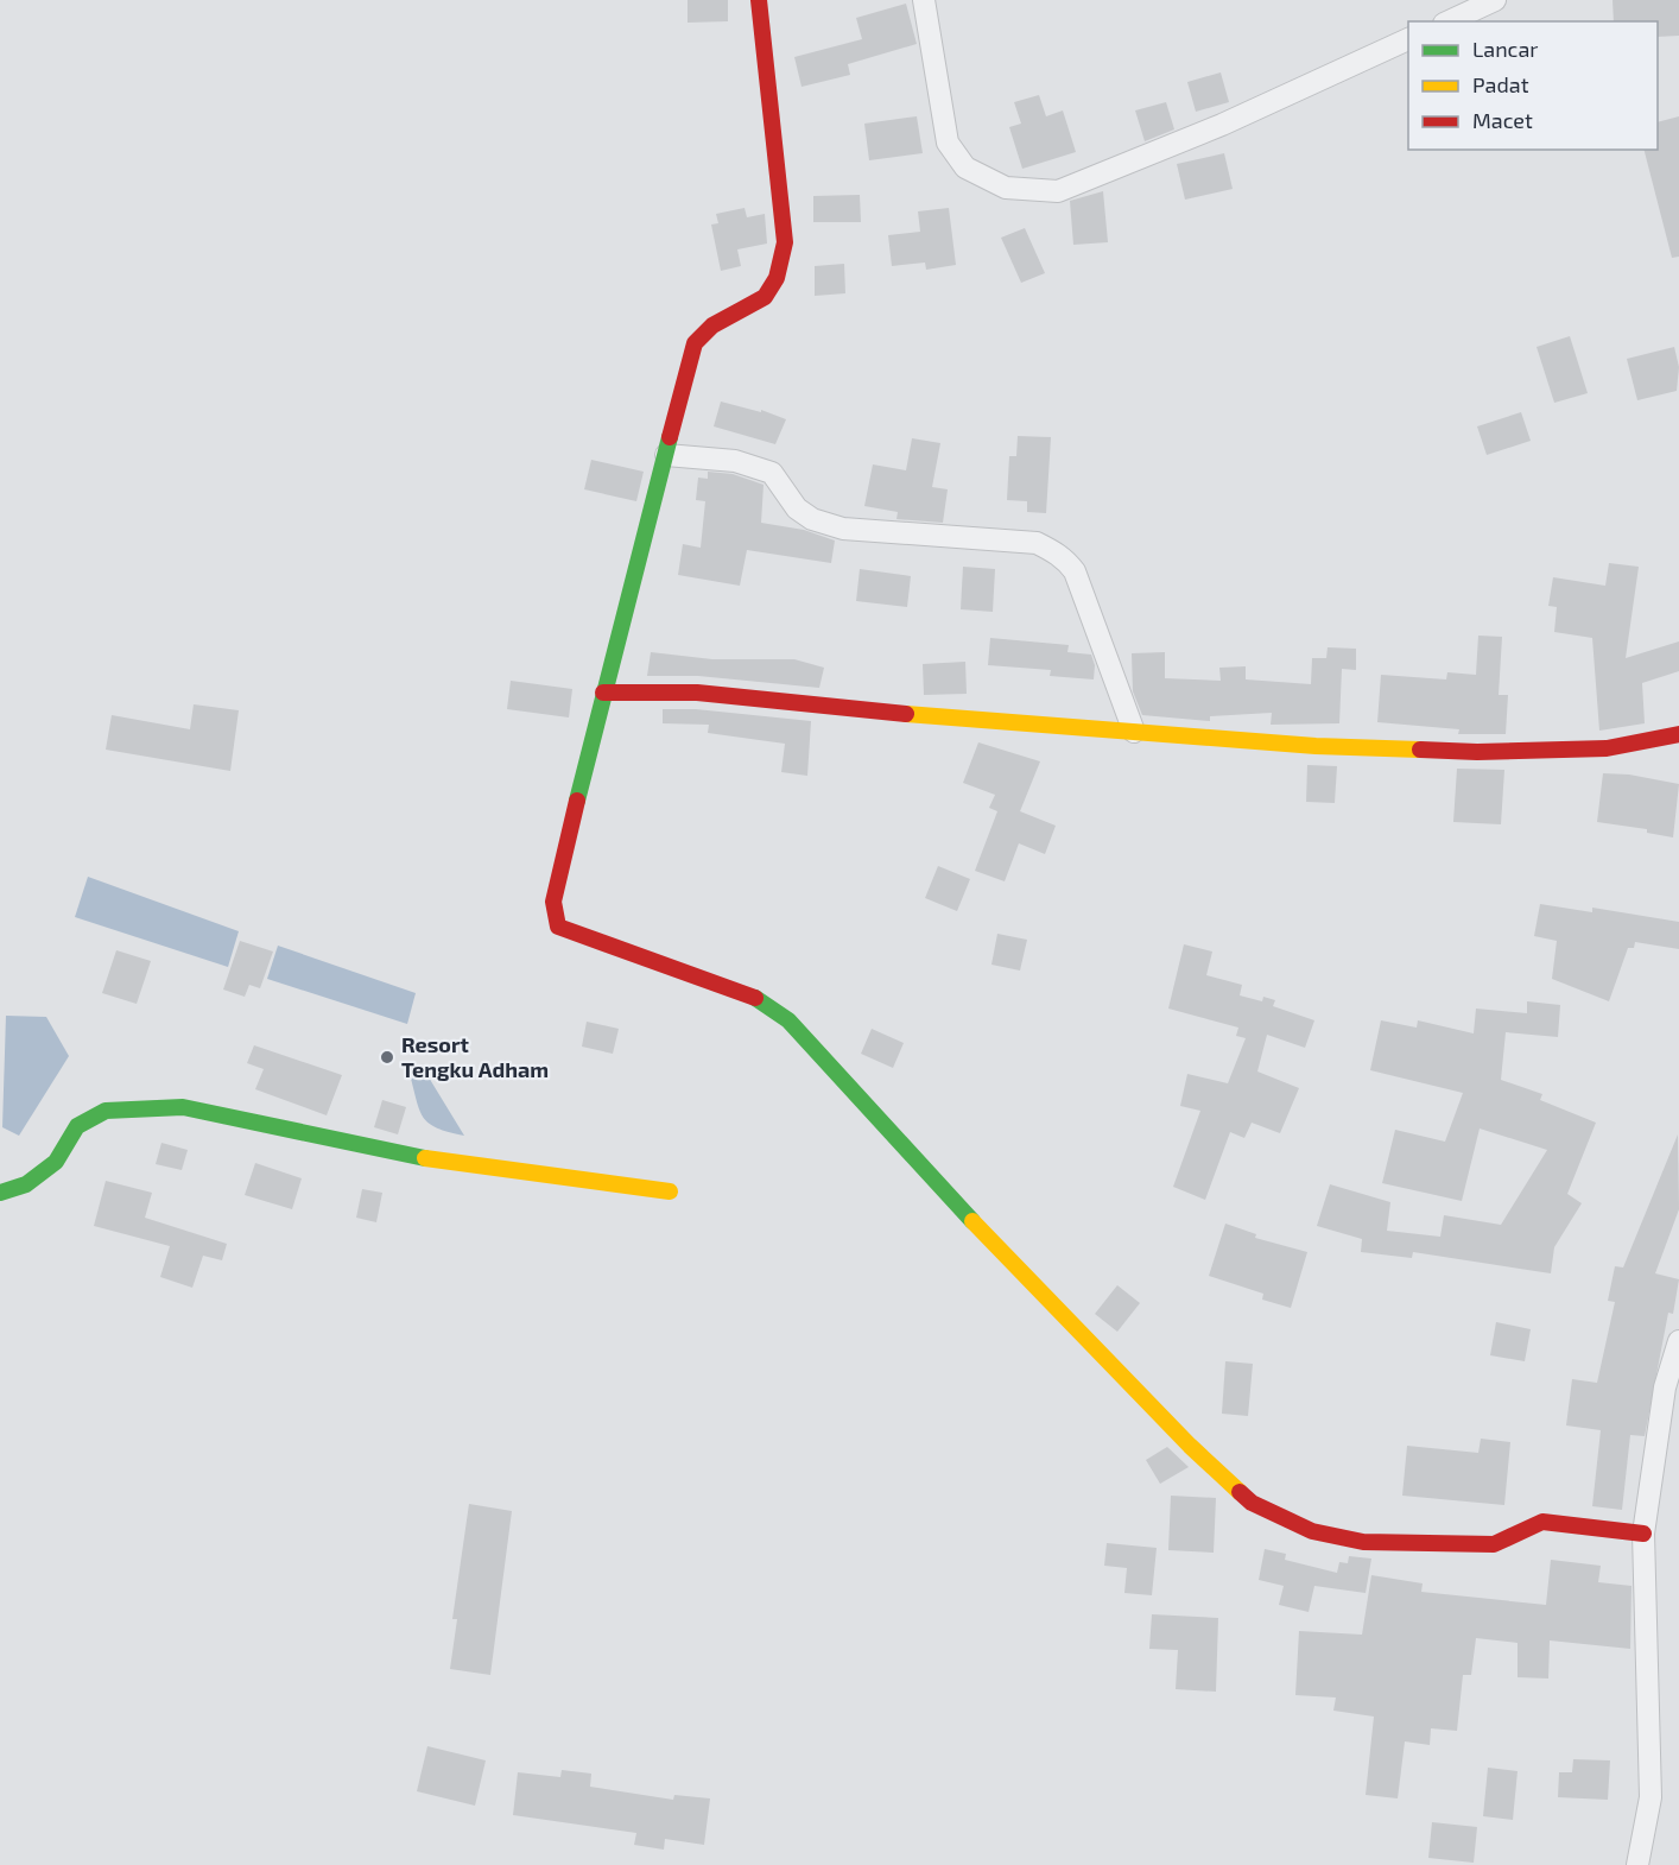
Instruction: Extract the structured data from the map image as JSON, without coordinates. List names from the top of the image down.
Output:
{
  "places": ["Resort Tengku Adham"],
  "legend": ["Lancar", "Padat", "Macet"]
}
